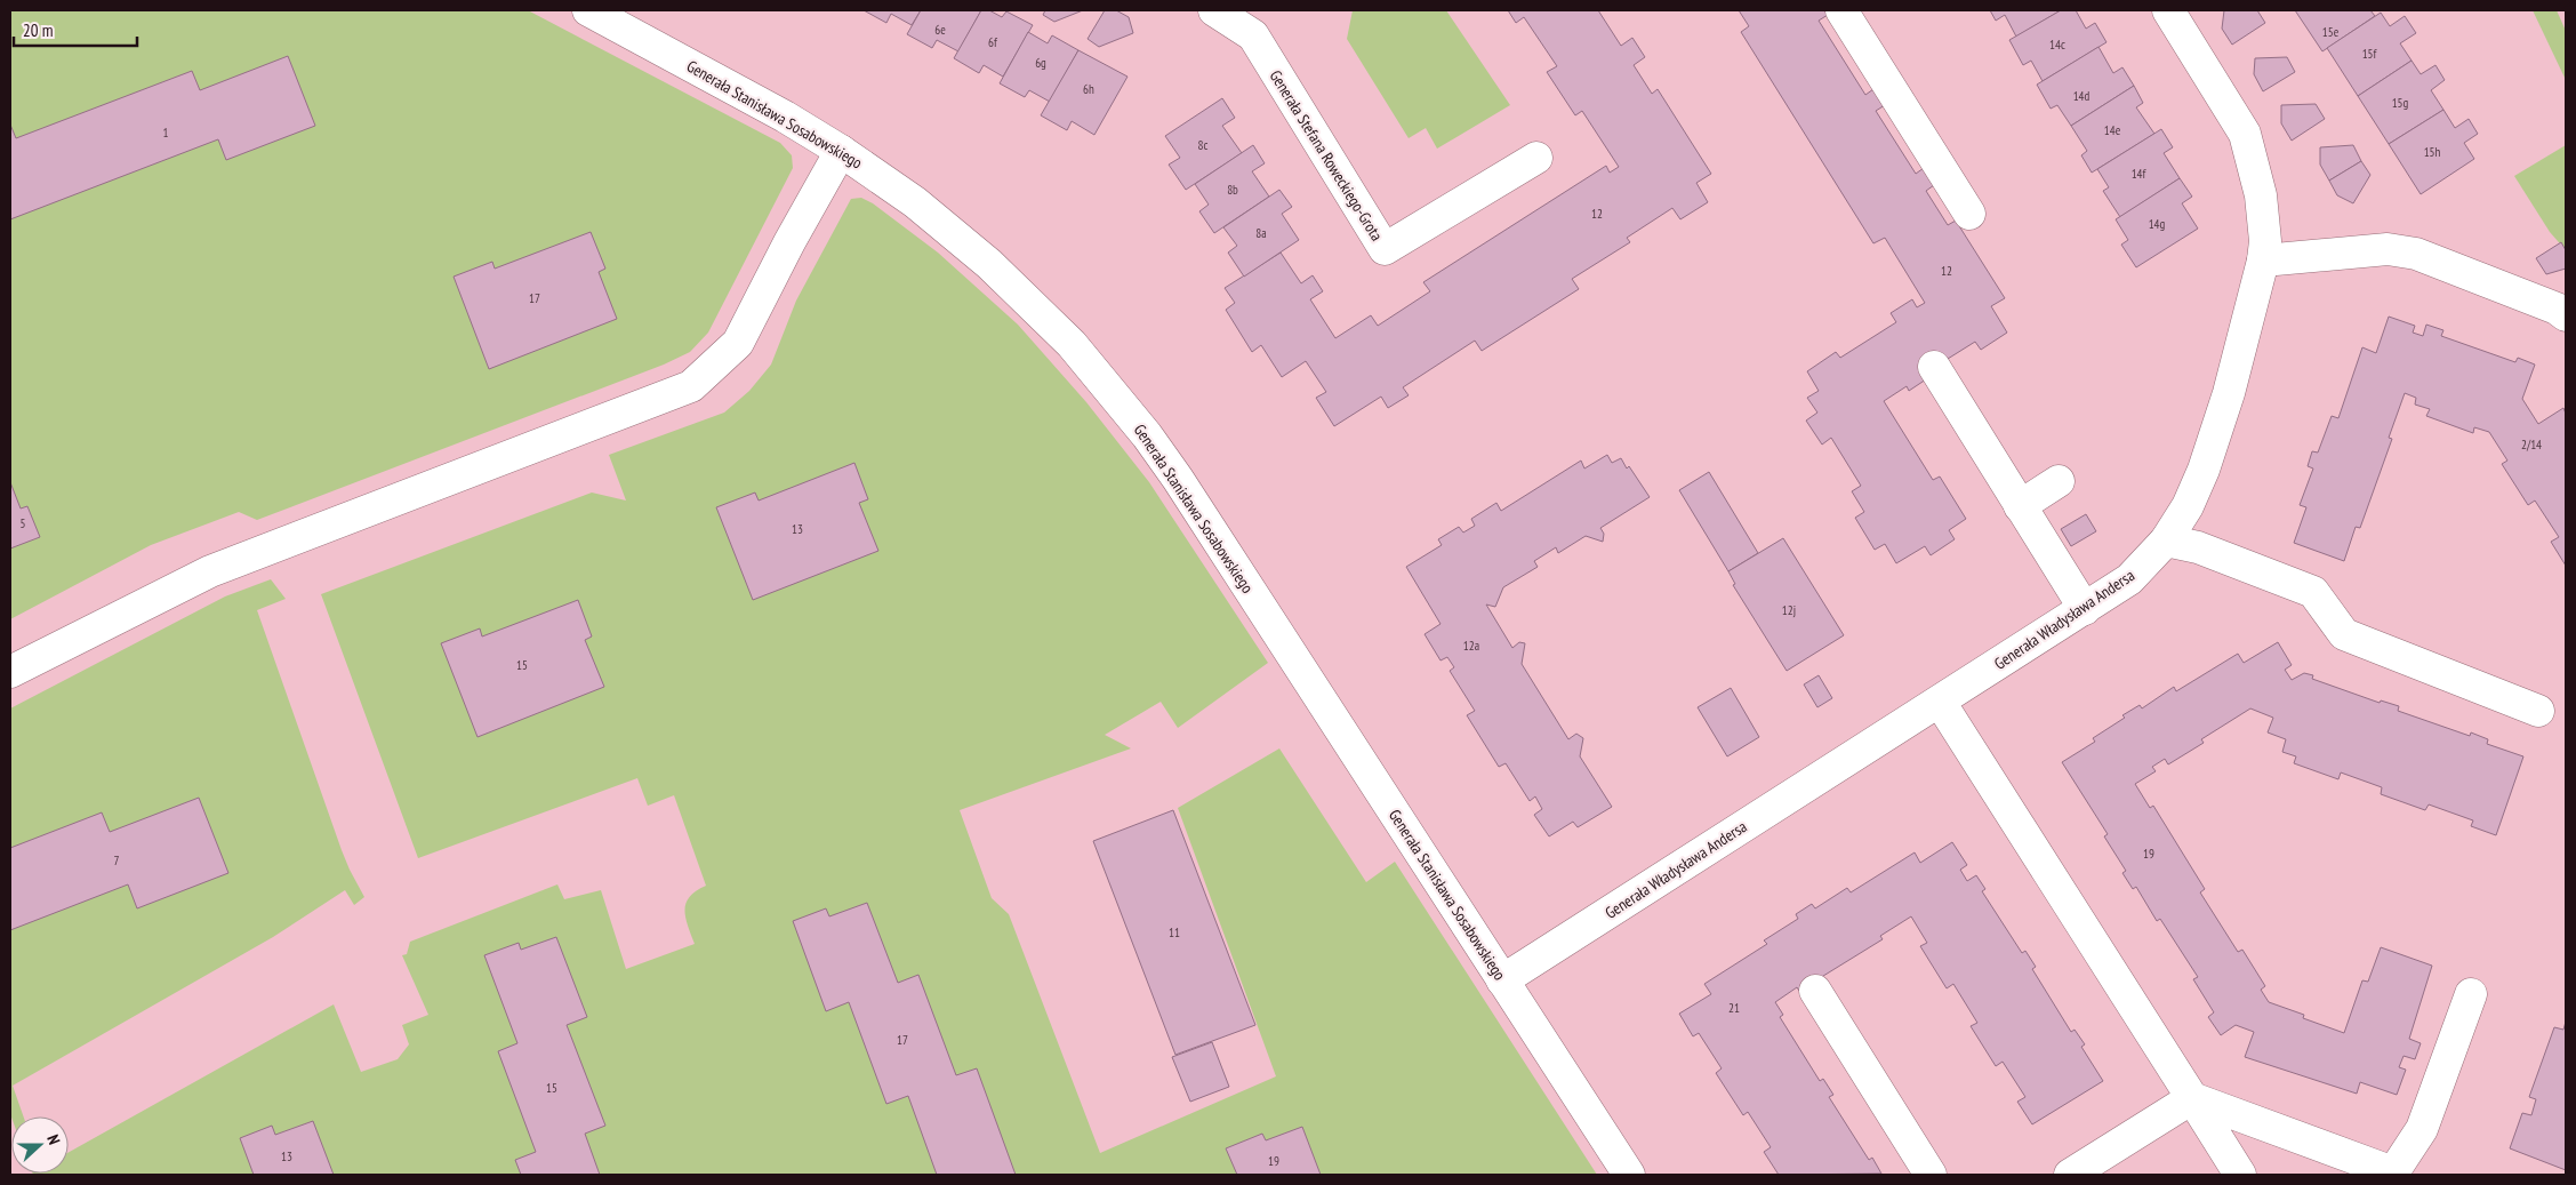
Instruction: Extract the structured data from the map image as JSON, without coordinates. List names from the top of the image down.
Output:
{
  "streets": {
    "street": ["Generała Stanisława Sosabowskiego", "Generała Stefana Roweckiego-Grota", "Generała Władysława Andersa"]
  },
  "crossings": [
    ["Generała Stanisława Sosabowskiego", "Generała Władysława Andersa"]
  ],
  "house_numbers": [
    "6e",
    "15e",
    "6f",
    "14c",
    "15f",
    "6g",
    "6h",
    "14d",
    "15g",
    "14e",
    "1",
    "8c",
    "15h",
    "14f",
    "8b",
    "12",
    "14g",
    "8a",
    "12",
    "17",
    "2/14",
    "5",
    "13",
    "12j",
    "12a",
    "15",
    "19",
    "7",
    "11",
    "21",
    "17",
    "15",
    "13",
    "19"
  ],
  "scale_bar": "20 m",
  "north": "right"
}
